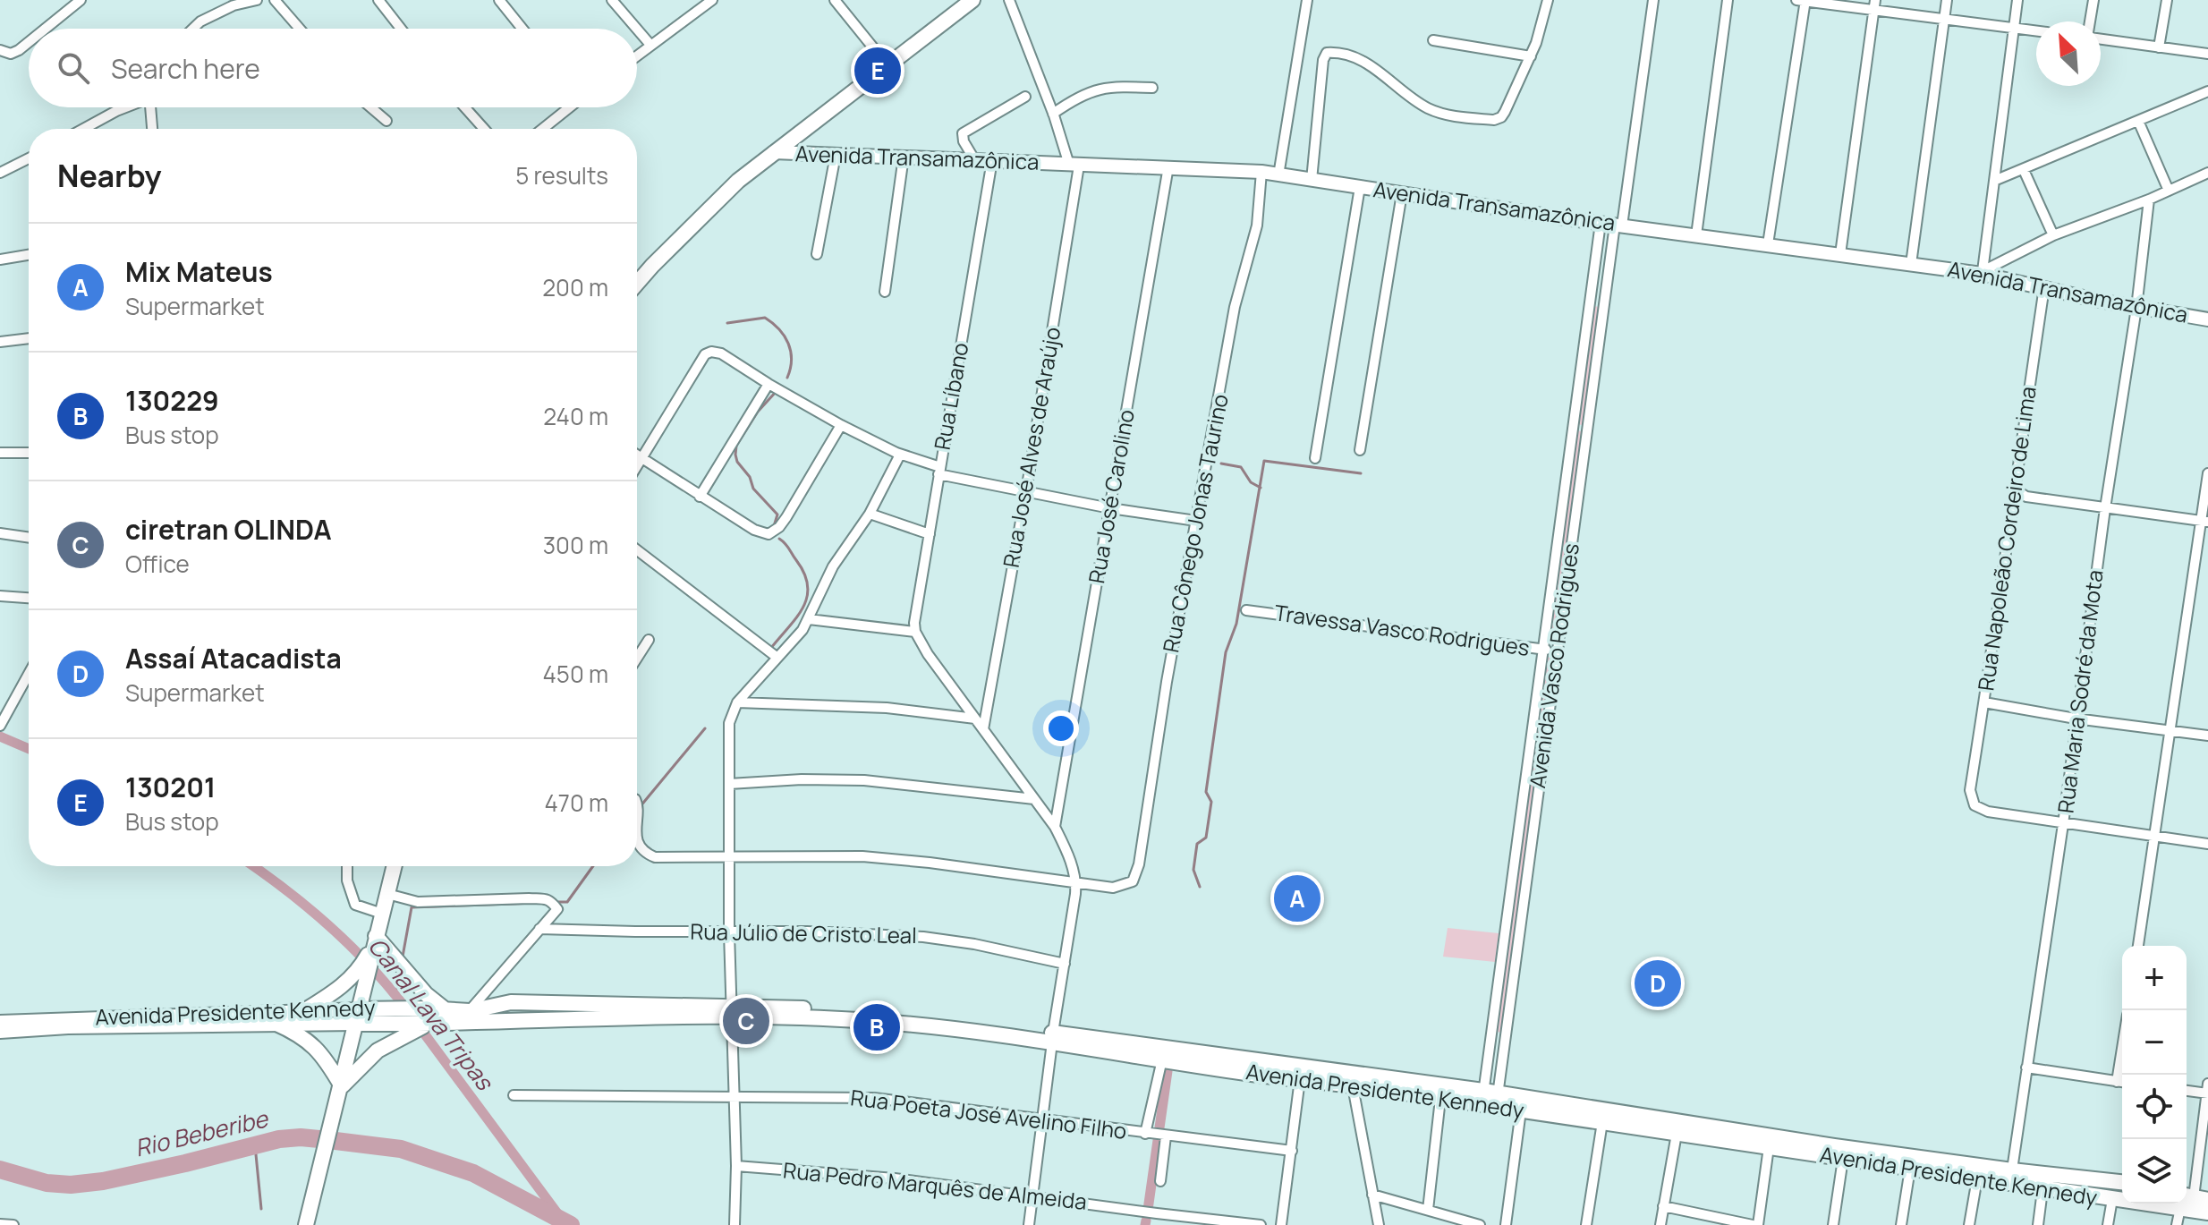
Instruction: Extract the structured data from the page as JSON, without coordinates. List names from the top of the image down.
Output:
{
  "streets": {
    "main road": ["Avenida Presidente Kennedy"],
    "street": [
      "Avenida Transamazônica",
      "Rua Líbano",
      "Rua José Alves de Araújo",
      "Rua José Carolino",
      "Rua Cônego Jonas Taurino",
      "Rua Napoleão Cordeiro de Lima",
      "Travessa Vasco Rodrigues",
      "Avenida Vasco Rodrigues",
      "Rua Maria Sodré da Mota",
      "Rua Júlio de Cristo Leal",
      "Rua Poeta José Avelino Filho",
      "Rua Pedro Marquês de Almeida"
    ]
  },
  "crossings": [
    ["Avenida Transamazônica", "Rua Líbano"],
    ["Avenida Transamazônica", "Rua José Alves de Araújo"],
    ["Avenida Transamazônica", "Rua José Carolino"],
    ["Avenida Transamazônica", "Rua Cônego Jonas Taurino"],
    ["Avenida Transamazônica", "Rua Napoleão Cordeiro de Lima"],
    ["Avenida Transamazônica", "Avenida Vasco Rodrigues"],
    ["Avenida Transamazônica", "Rua Maria Sodré da Mota"],
    ["Rua Napoleão Cordeiro de Lima", "Rua Maria Sodré da Mota"],
    ["Travessa Vasco Rodrigues", "Avenida Vasco Rodrigues"],
    ["Avenida Vasco Rodrigues", "Avenida Presidente Kennedy"],
    ["Rua Maria Sodré da Mota", "Avenida Presidente Kennedy"]
  ],
  "water": ["Canal Lava Tripas", "Rio Beberibe"],
  "north": "top left",
  "page": {
    "search": "Search here",
    "pins": [
      "E",
      "A",
      "D",
      "C",
      "B"
    ],
    "heading": ["Nearby", "5 results"],
    "list": [
      {
        "mark": "A",
        "name": "Mix Mateus",
        "note": "Supermarket",
        "value": "200 m"
      },
      {
        "mark": "B",
        "name": "130229",
        "note": "Bus stop",
        "value": "240 m"
      },
      {
        "mark": "C",
        "name": "ciretran OLINDA",
        "note": "Office",
        "value": "300 m"
      },
      {
        "mark": "D",
        "name": "Assaí Atacadista",
        "note": "Supermarket",
        "value": "450 m"
      },
      {
        "mark": "E",
        "name": "130201",
        "note": "Bus stop",
        "value": "470 m"
      }
    ],
    "map_buttons": ["+", "−"]
  }
}
